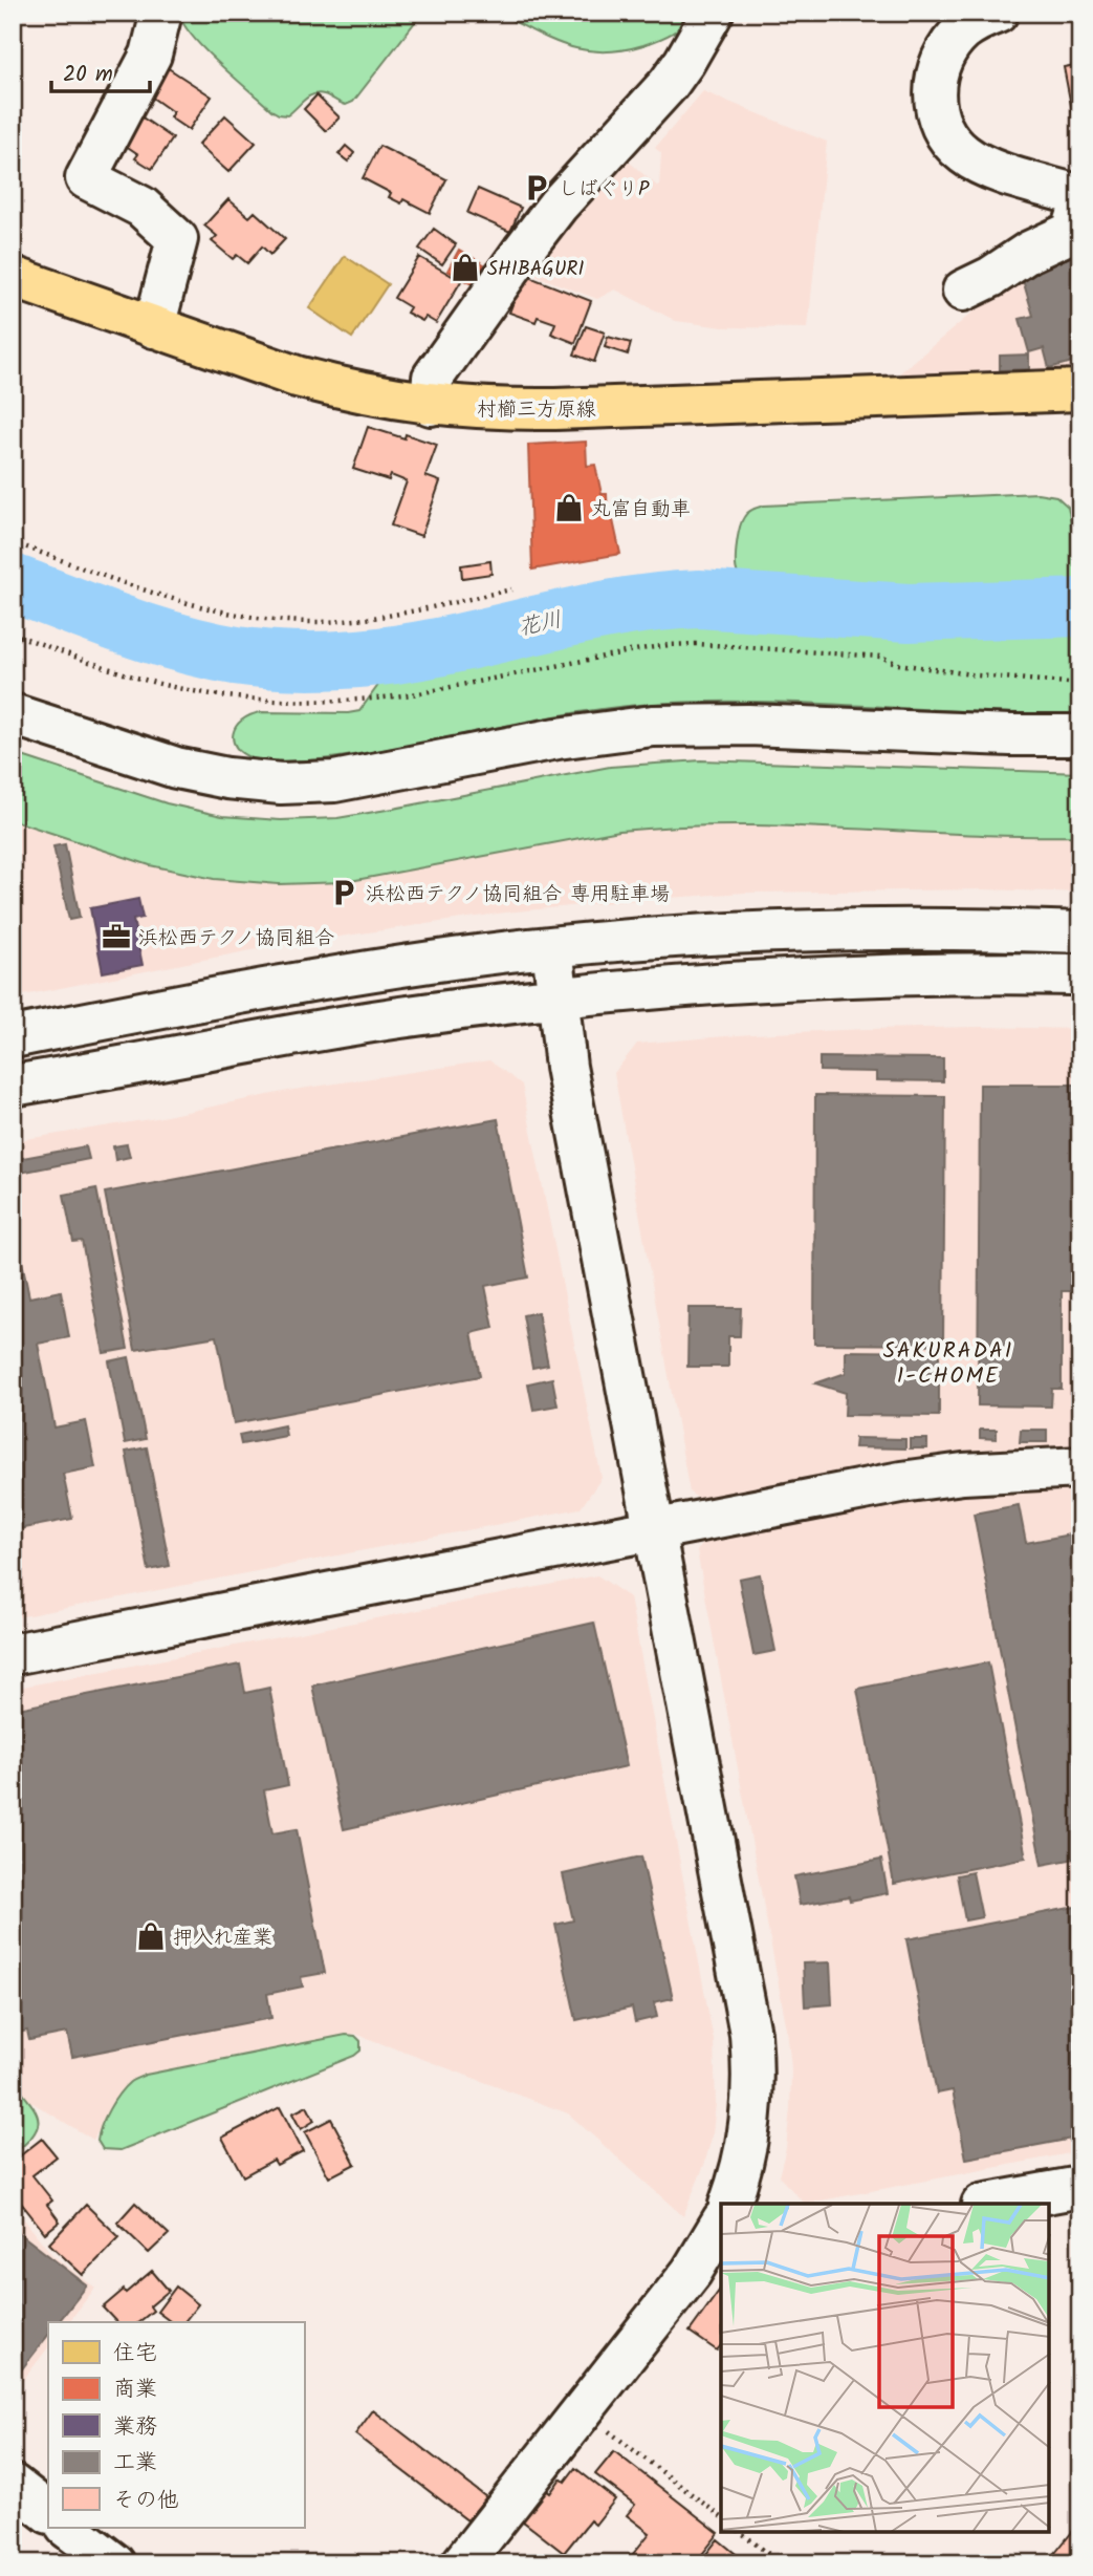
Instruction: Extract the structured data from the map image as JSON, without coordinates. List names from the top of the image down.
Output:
{
  "streets": {
    "main road": ["村櫛三方原線"]
  },
  "districts": ["SAKURADAI 1-CHOME"],
  "water": ["花川"],
  "places": {
    "parking": ["しばぐりP", "浜松西テクノ協同組合 専用駐車場"],
    "shop": ["SHIBAGURI", "丸富自動車", "押入れ産業"],
    "office": ["浜松西テクノ協同組合"]
  },
  "legend": [
    "住宅",
    "商業",
    "業務",
    "工業",
    "その他"
  ],
  "scale_bar": "20 m"
}
